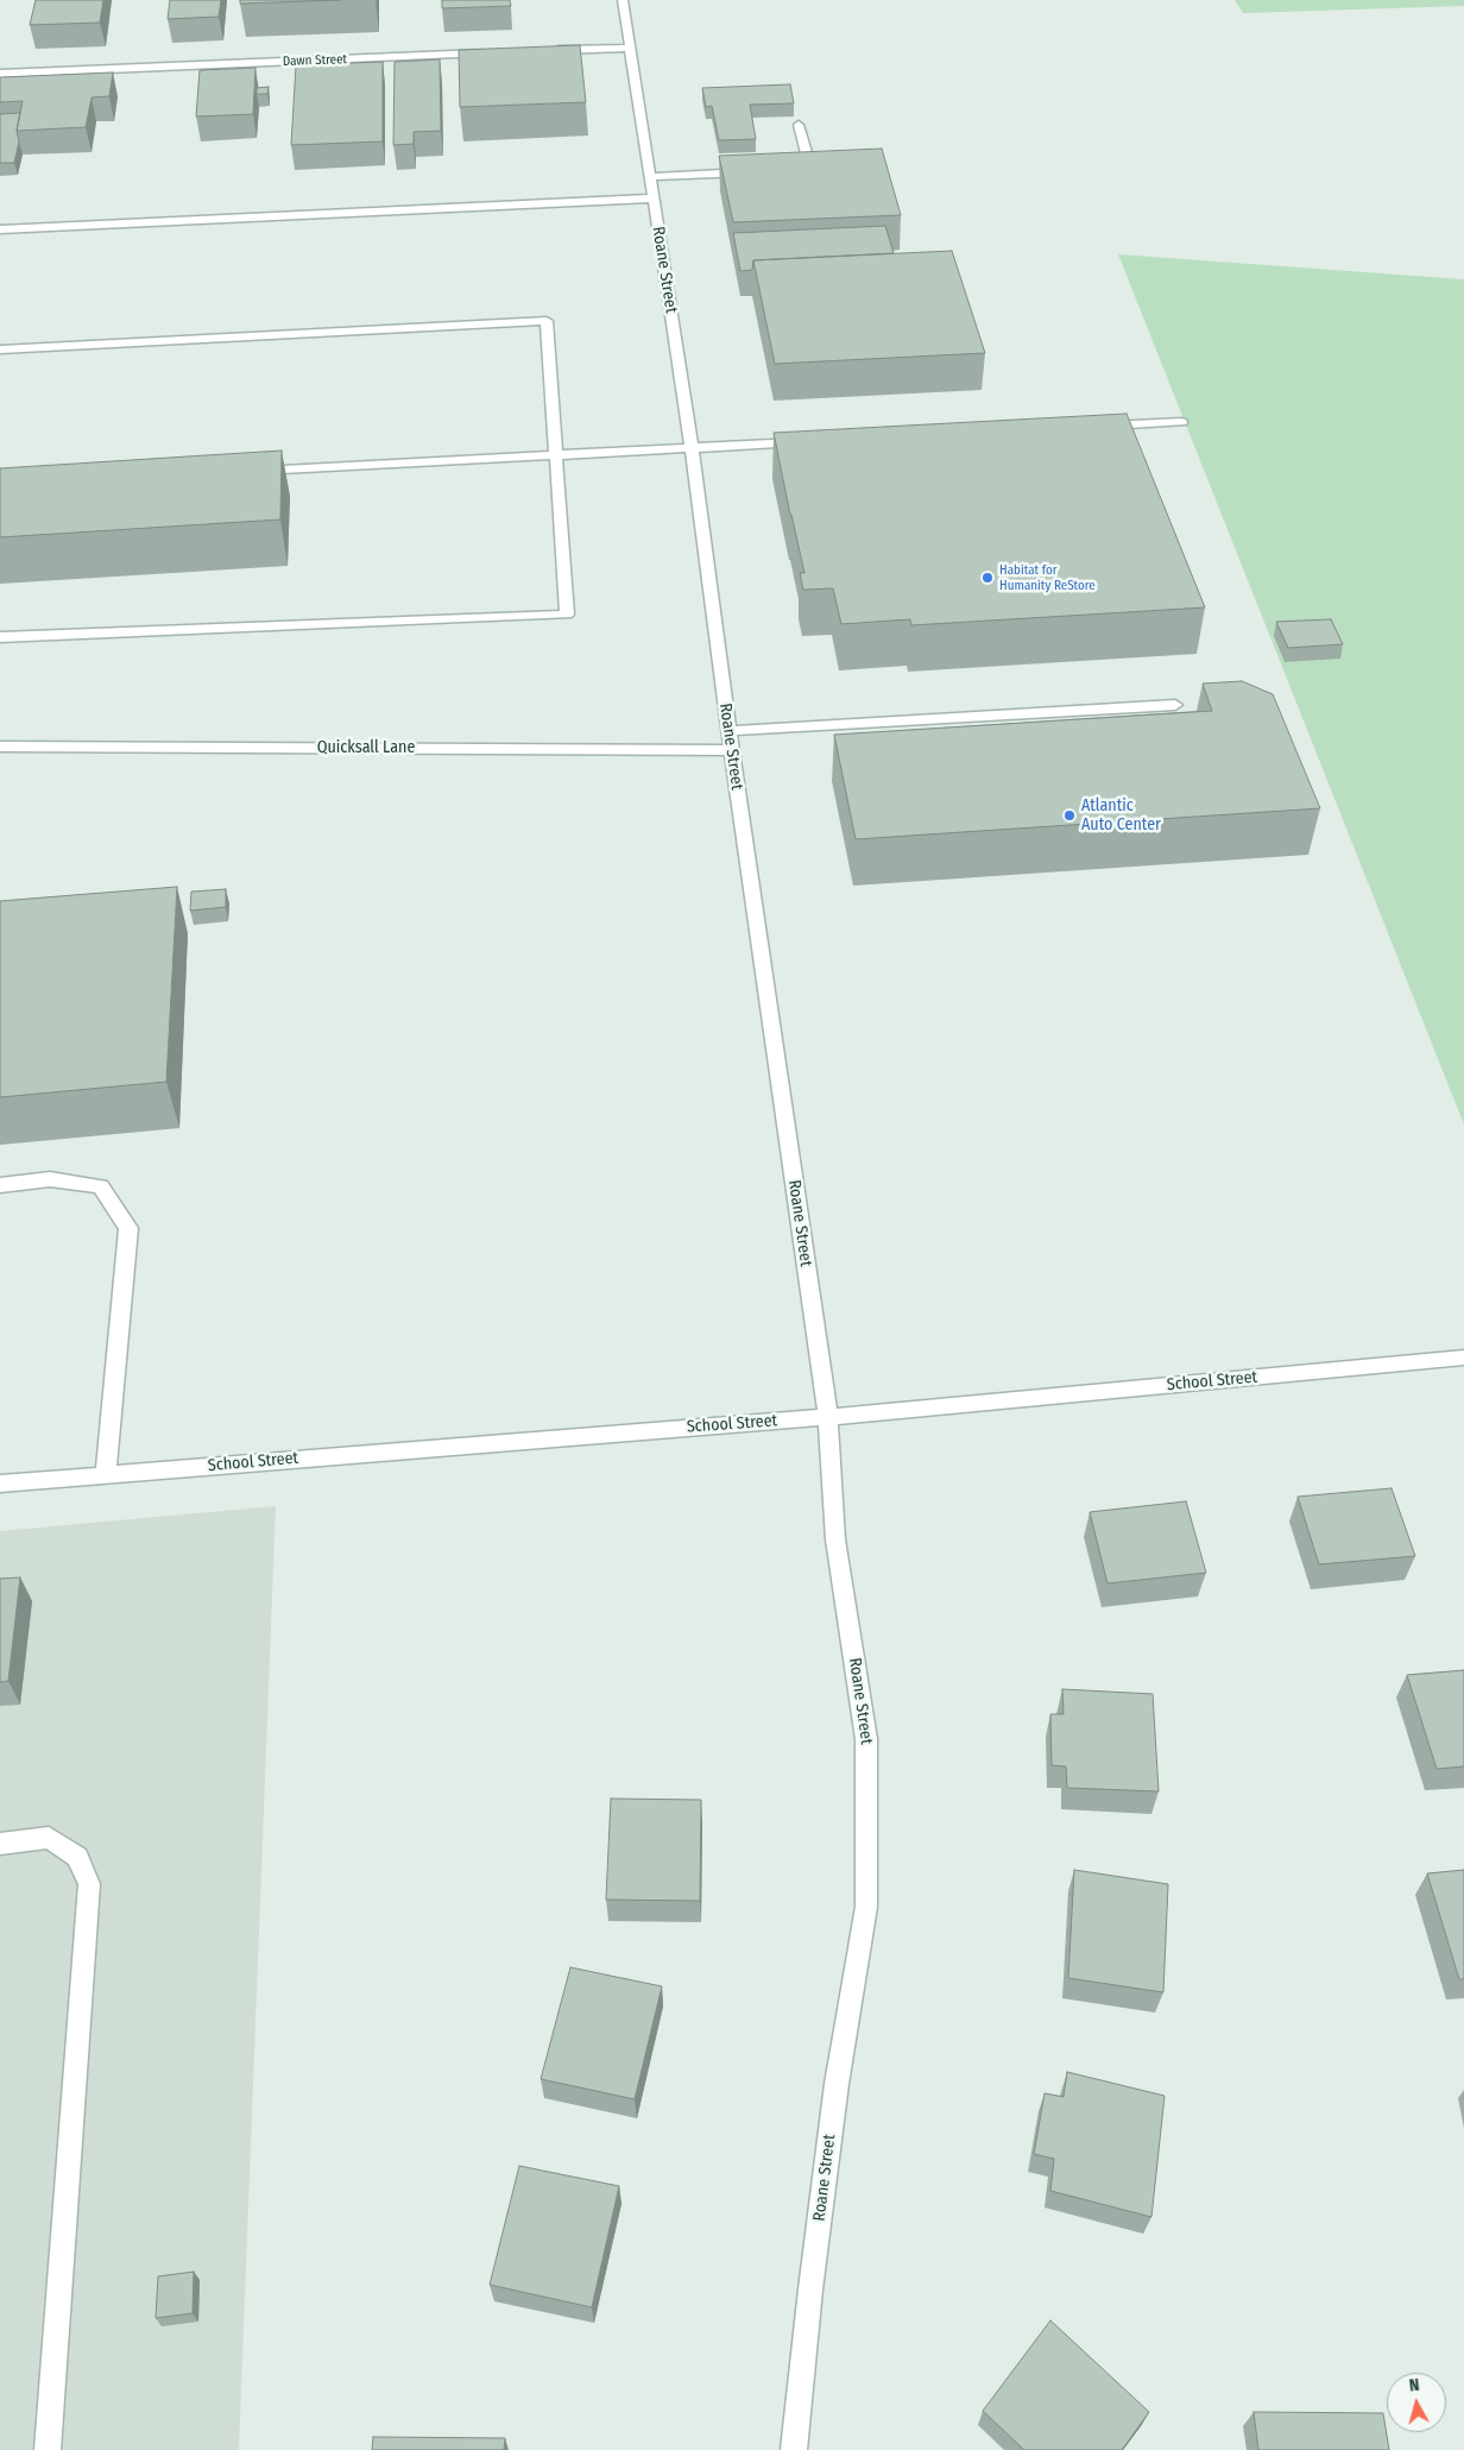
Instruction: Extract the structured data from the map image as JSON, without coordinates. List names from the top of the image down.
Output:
{
  "streets": {
    "street": [
      "Dawn Street",
      "Roane Street",
      "Quicksall Lane",
      "School Street"
    ]
  },
  "crossings": [
    ["Roane Street", "Quicksall Lane"],
    ["Roane Street", "School Street"]
  ],
  "places": ["Habitat for Humanity ReStore", "Atlantic Auto Center"],
  "north": "top"
}
